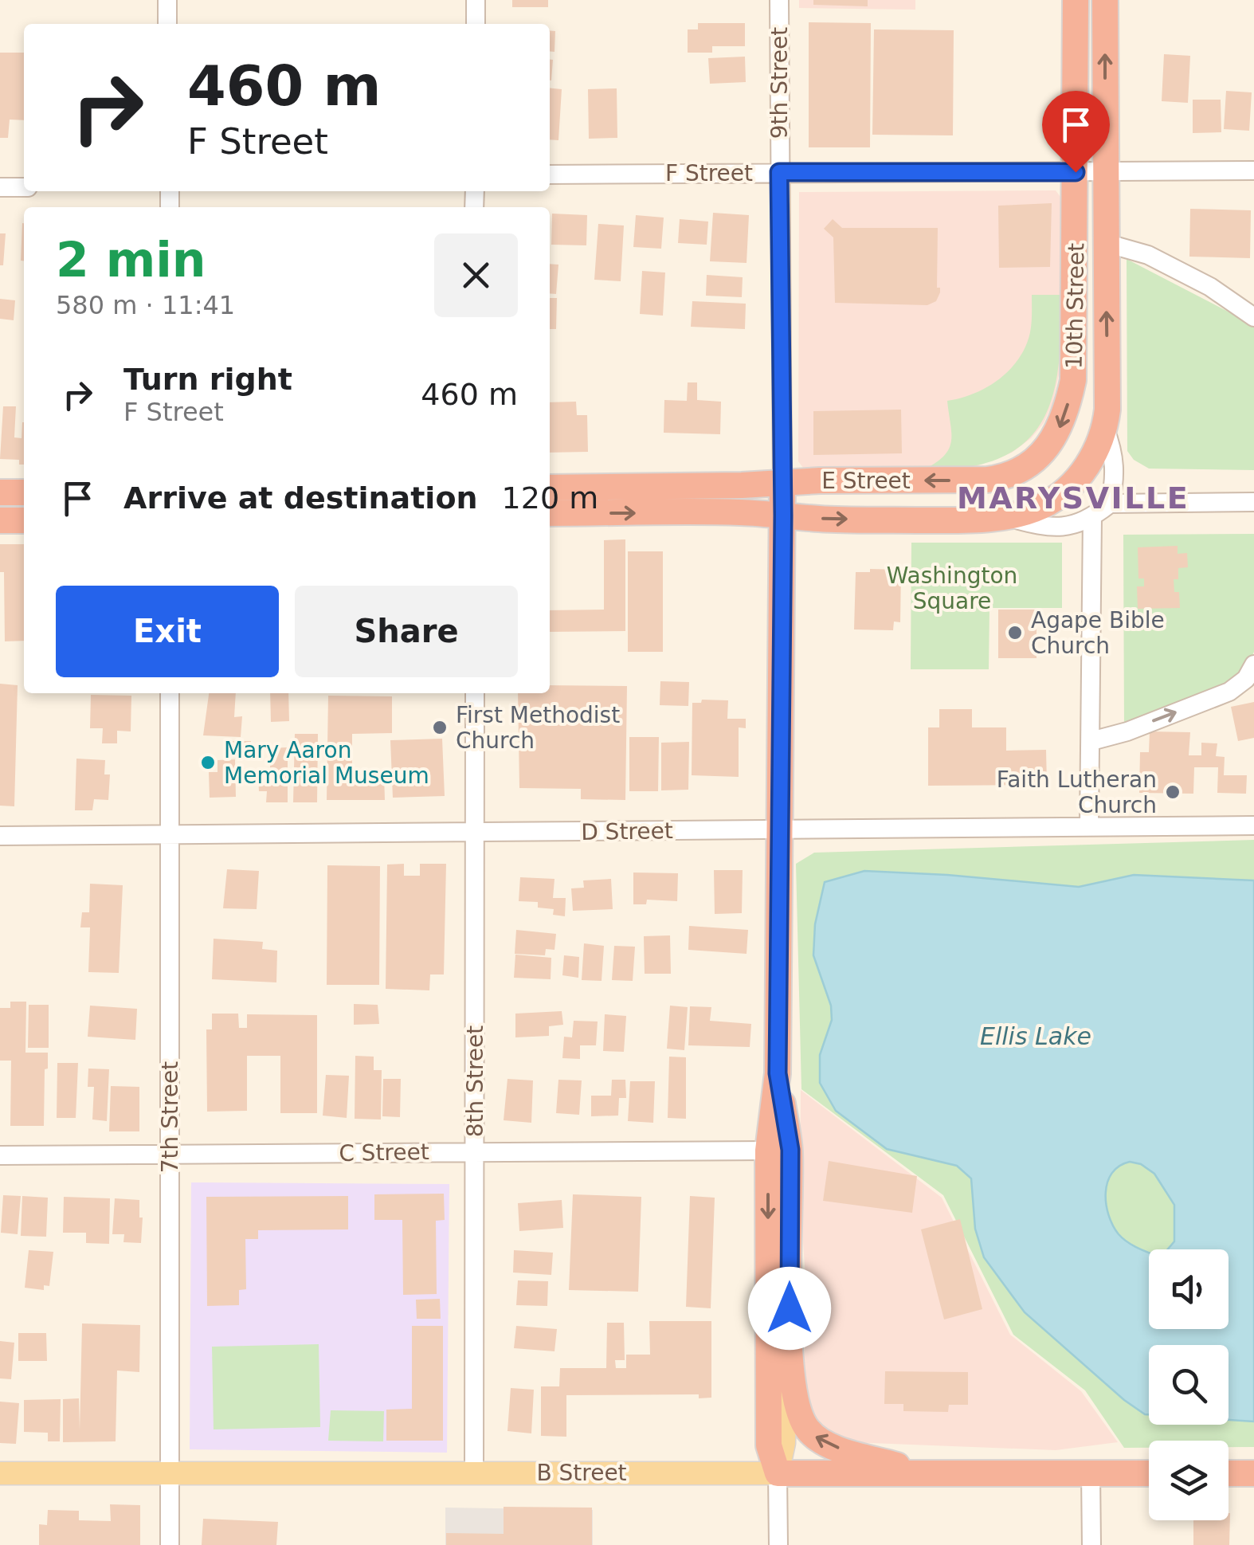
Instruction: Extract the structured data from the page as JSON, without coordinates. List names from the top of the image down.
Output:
{
  "streets": {
    "highway": [
      "9th Street",
      "10th Street",
      "E Street",
      "B Street"
    ],
    "street": [
      "F Street",
      "D Street",
      "8th Street",
      "7th Street",
      "C Street"
    ]
  },
  "crossings": [
    ["9th Street", "F Street"],
    ["9th Street", "E Street"],
    ["9th Street", "D Street"],
    ["9th Street", "C Street"],
    ["9th Street", "B Street"],
    ["F Street", "10th Street"],
    ["10th Street", "E Street"],
    ["D Street", "8th Street"],
    ["D Street", "7th Street"],
    ["8th Street", "C Street"],
    ["8th Street", "B Street"],
    ["7th Street", "C Street"],
    ["7th Street", "B Street"]
  ],
  "districts": ["MARYSVILLE"],
  "water": ["Ellis Lake"],
  "parks": ["Washington Square"],
  "places": [
    "Agape Bible Church",
    "First Methodist Church",
    "Mary Aaron Memorial Museum",
    "Faith Lutheran Church"
  ],
  "page": {
    "turn": ["460 m", "F Street"],
    "heading": ["2 min", "580 m · 11:41"],
    "list": [
      {
        "name": "Turn right",
        "note": "F Street",
        "value": "460 m"
      },
      {
        "name": "Arrive at destination",
        "value": "120 m"
      }
    ],
    "buttons": ["Exit", "Share"]
  }
}
